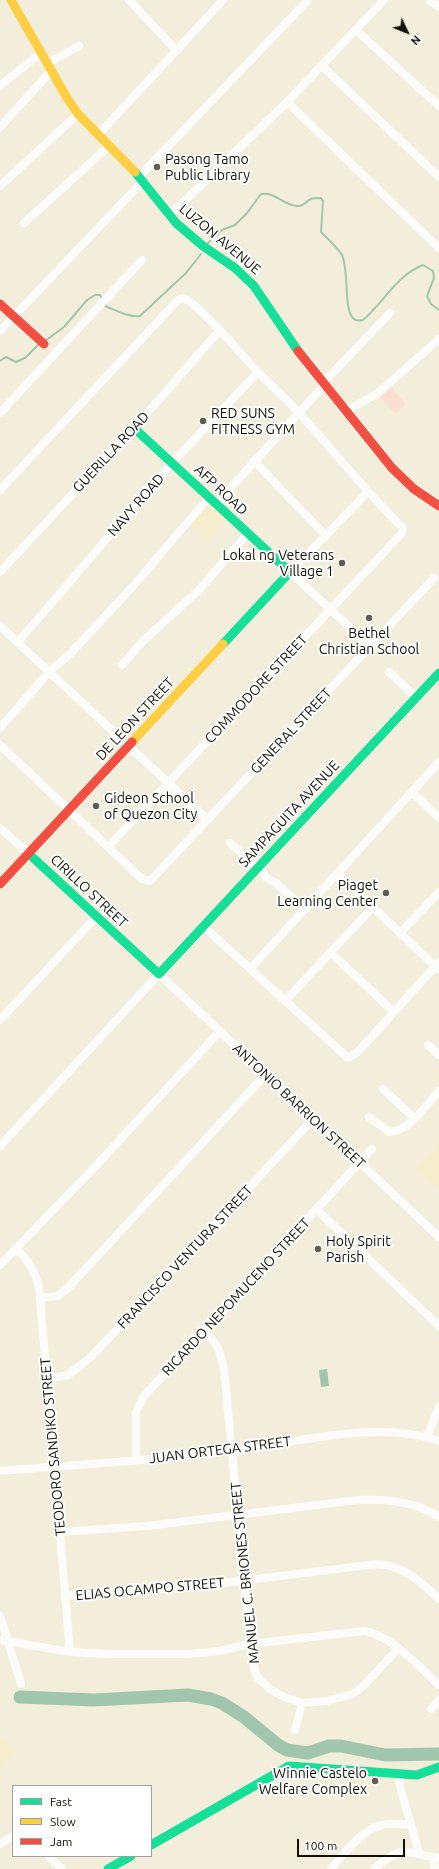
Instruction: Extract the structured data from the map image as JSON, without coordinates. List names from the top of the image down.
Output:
{
  "streets": {
    "main road": [
      "LUZON AVENUE",
      "AFP ROAD",
      "DE LEON STREET",
      "SAMPAGUITA AVENUE",
      "CIRILLO STREET"
    ],
    "street": [
      "GUERILLA ROAD",
      "NAVY ROAD",
      "COMMODORE STREET",
      "GENERAL STREET",
      "ANTONIO BARRION STREET",
      "FRANCISCO VENTURA STREET",
      "RICARDO NEPOMUCENO STREET",
      "TEODORO SANDIKO STREET",
      "JUAN ORTEGA STREET",
      "MANUEL C. BRIONES STREET",
      "ELIAS OCAMPO STREET"
    ]
  },
  "crossings": [
    ["GUERILLA ROAD", "AFP ROAD"],
    ["AFP ROAD", "NAVY ROAD"],
    ["AFP ROAD", "DE LEON STREET"],
    ["COMMODORE STREET", "GENERAL STREET"],
    ["DE LEON STREET", "CIRILLO STREET"],
    ["SAMPAGUITA AVENUE", "CIRILLO STREET"],
    ["SAMPAGUITA AVENUE", "ANTONIO BARRION STREET"],
    ["CIRILLO STREET", "ANTONIO BARRION STREET"],
    ["ANTONIO BARRION STREET", "FRANCISCO VENTURA STREET"],
    ["ANTONIO BARRION STREET", "RICARDO NEPOMUCENO STREET"],
    ["FRANCISCO VENTURA STREET", "TEODORO SANDIKO STREET"],
    ["RICARDO NEPOMUCENO STREET", "JUAN ORTEGA STREET"],
    ["RICARDO NEPOMUCENO STREET", "MANUEL C. BRIONES STREET"],
    ["TEODORO SANDIKO STREET", "JUAN ORTEGA STREET"],
    ["TEODORO SANDIKO STREET", "ELIAS OCAMPO STREET"],
    ["JUAN ORTEGA STREET", "MANUEL C. BRIONES STREET"],
    ["MANUEL C. BRIONES STREET", "ELIAS OCAMPO STREET"]
  ],
  "places": [
    "Pasong Tamo Public Library",
    "RED SUNS FITNESS GYM",
    "Lokal ng Veterans Village 1",
    "Bethel Christian School",
    "Gideon School of Quezon City",
    "Piaget Learning Center",
    "Holy Spirit Parish",
    "Winnie Castelo Welfare Complex"
  ],
  "legend": ["Fast", "Slow", "Jam"],
  "scale_bar": "100 m",
  "north": "bottom right"
}
